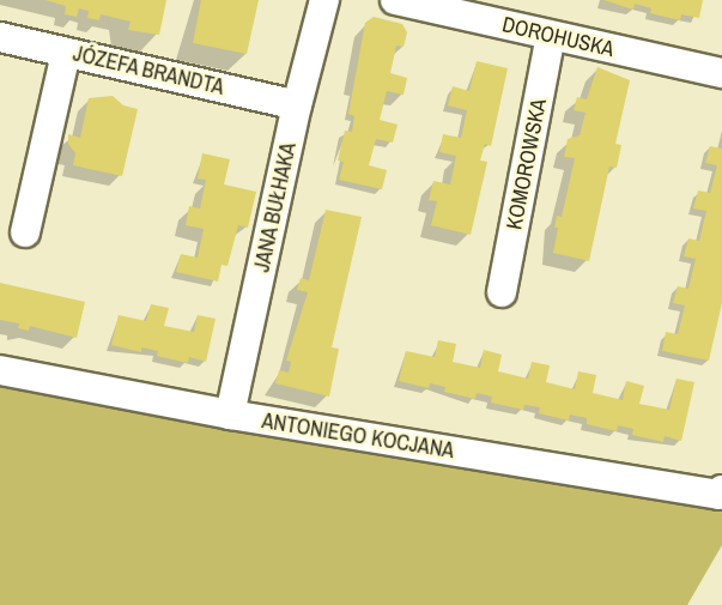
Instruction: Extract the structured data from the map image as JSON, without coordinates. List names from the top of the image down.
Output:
{
  "streets": {
    "street": [
      "DOROHUSKA",
      "JÓZEFA BRANDTA",
      "KOMOROWSKA",
      "JANA BUŁHAKA",
      "ANTONIEGO KOCJANA"
    ]
  },
  "crossings": [
    ["DOROHUSKA", "KOMOROWSKA"],
    ["JÓZEFA BRANDTA", "JANA BUŁHAKA"],
    ["JANA BUŁHAKA", "ANTONIEGO KOCJANA"]
  ]
}
